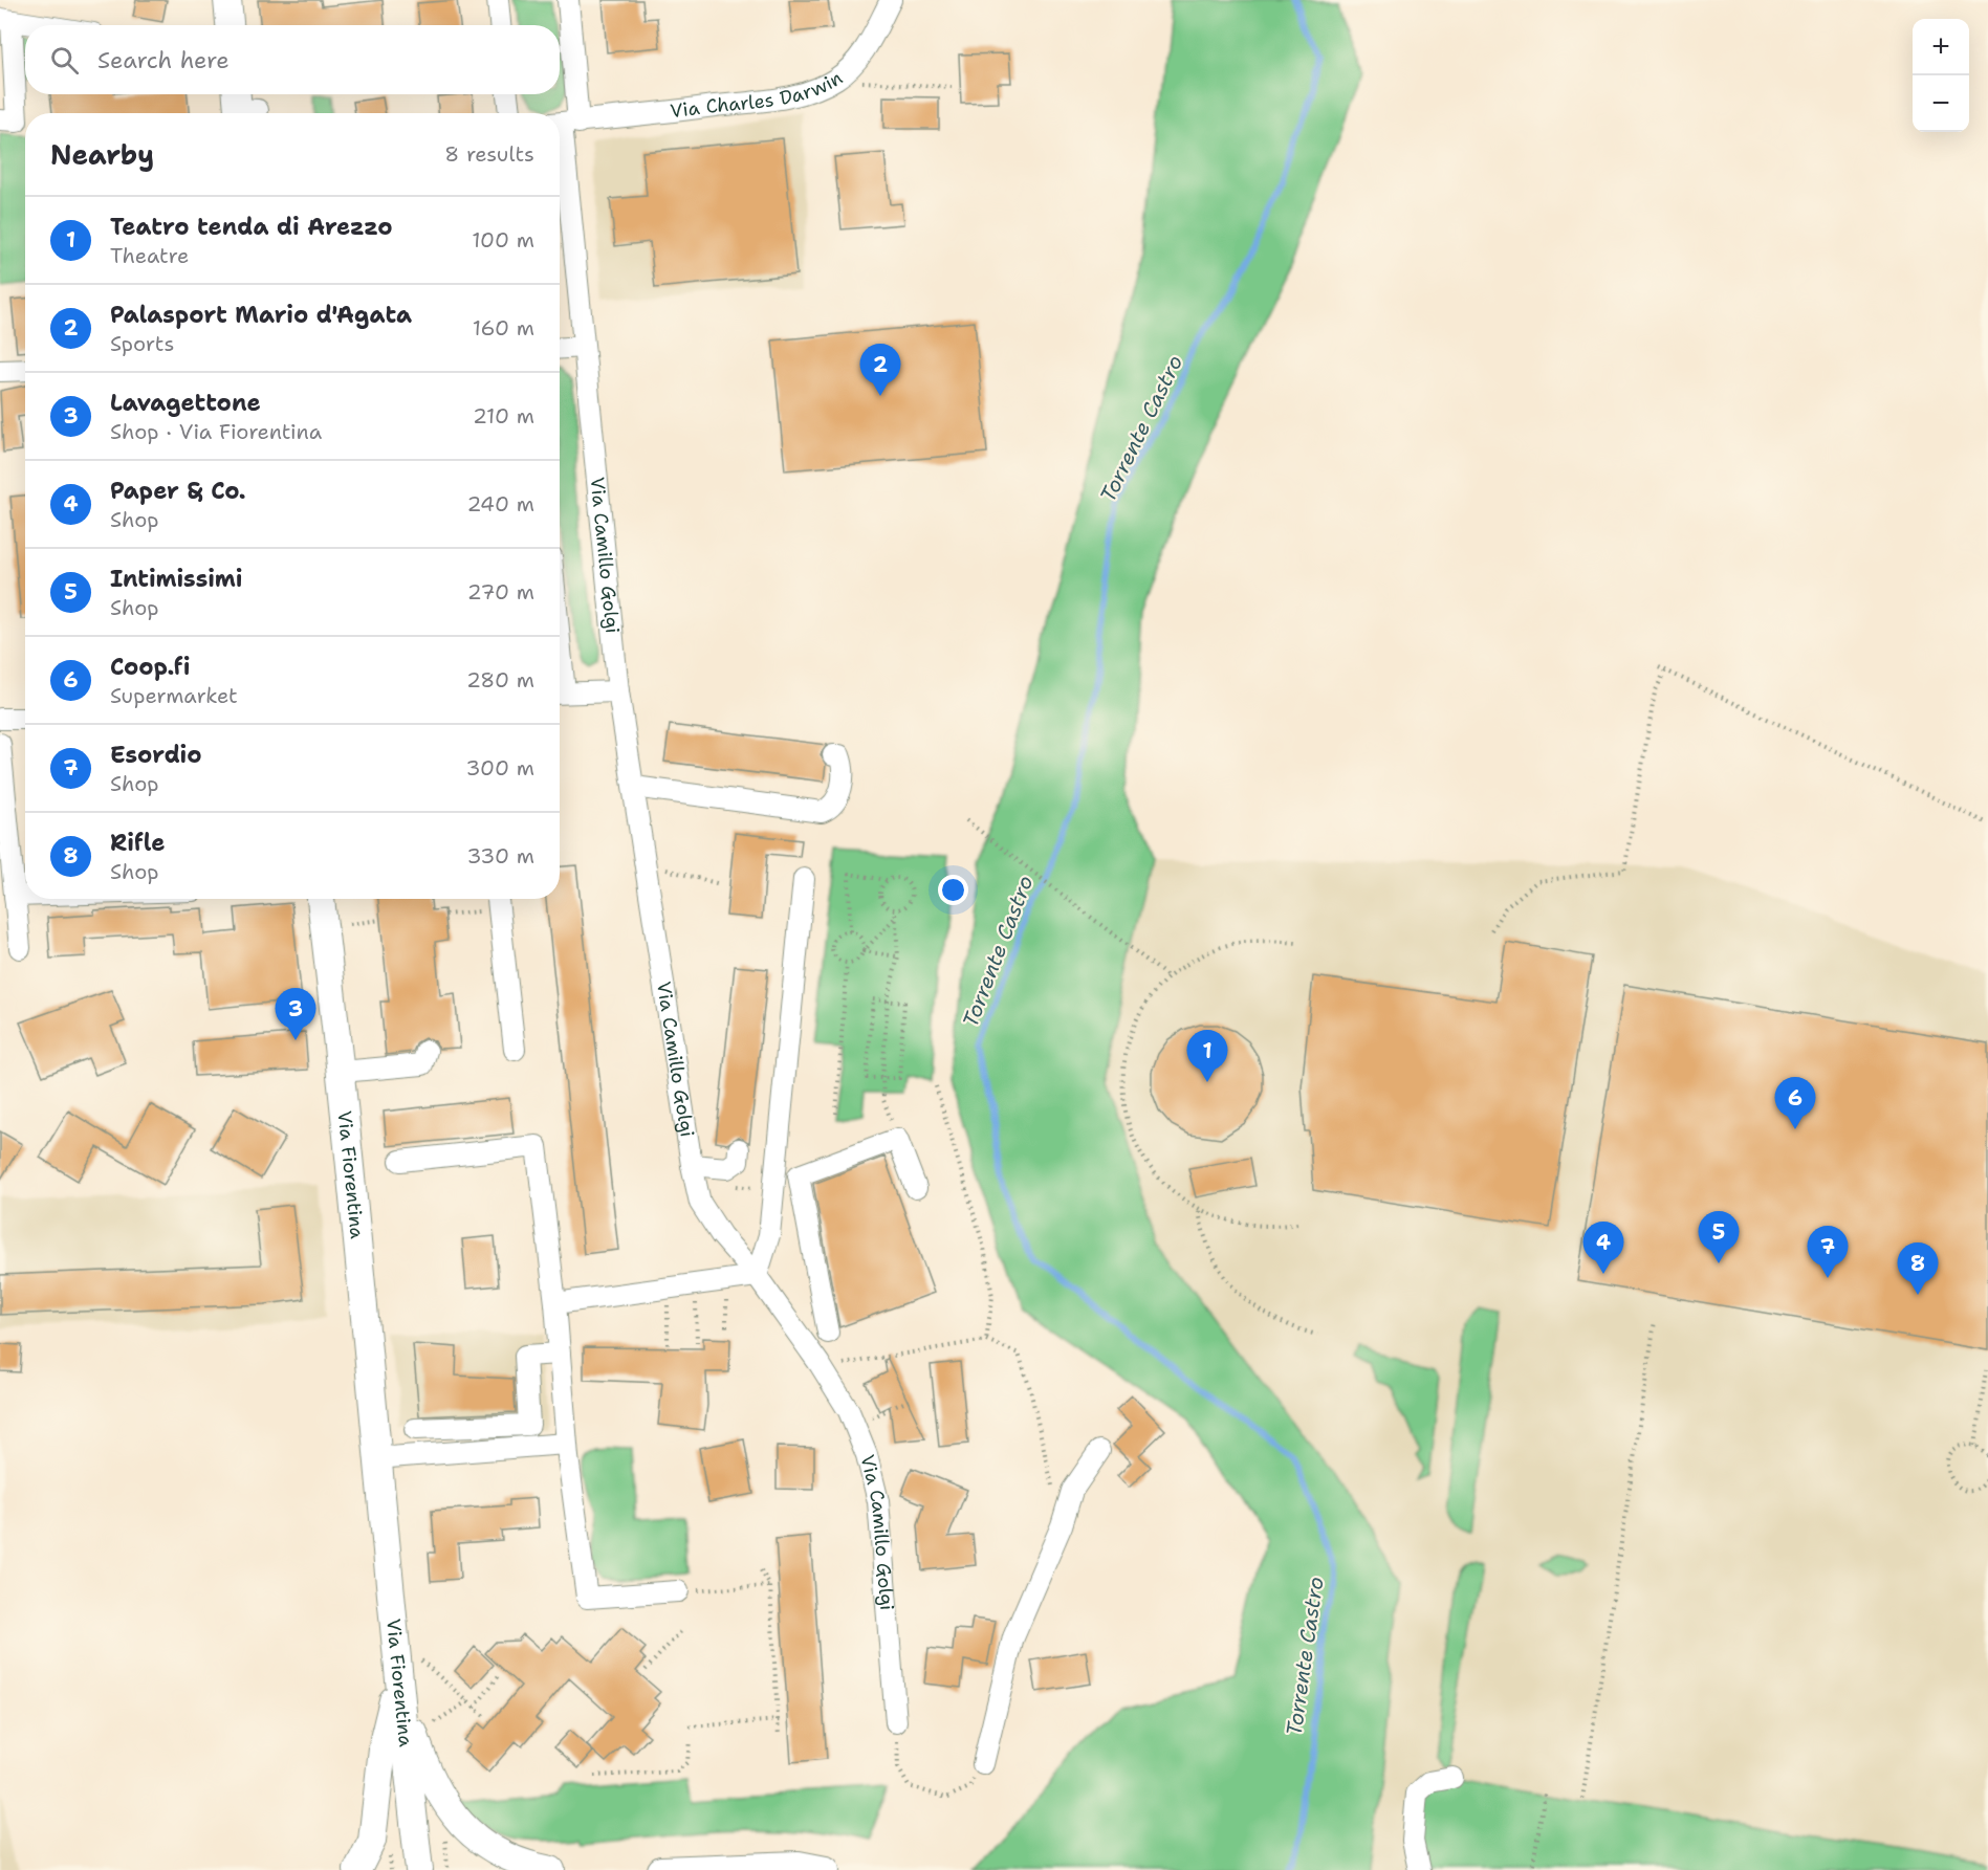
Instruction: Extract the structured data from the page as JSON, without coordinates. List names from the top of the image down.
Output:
{
  "streets": {
    "main road": ["Via Fiorentina"],
    "street": ["Via Charles Darwin", "Via Camillo Golgi"]
  },
  "crossings": [
    ["Via Charles Darwin", "Via Camillo Golgi"]
  ],
  "water": ["Torrente Castro"],
  "page": {
    "map_buttons": ["+", "−"],
    "search": "Search here",
    "heading": ["Nearby", "8 results"],
    "list": [
      {
        "mark": "1",
        "name": "Teatro tenda di Arezzo",
        "note": "Theatre",
        "value": "100 m"
      },
      {
        "mark": "2",
        "name": "Palasport Mario d'Agata",
        "note": "Sports",
        "value": "160 m"
      },
      {
        "mark": "3",
        "name": "Lavagettone",
        "note": "Shop · Via Fiorentina",
        "value": "210 m"
      },
      {
        "mark": "4",
        "name": "Paper & Co.",
        "note": "Shop",
        "value": "240 m"
      },
      {
        "mark": "5",
        "name": "Intimissimi",
        "note": "Shop",
        "value": "270 m"
      },
      {
        "mark": "6",
        "name": "Coop.fi",
        "note": "Supermarket",
        "value": "280 m"
      },
      {
        "mark": "7",
        "name": "Esordio",
        "note": "Shop",
        "value": "300 m"
      },
      {
        "mark": "8",
        "name": "Rifle",
        "note": "Shop",
        "value": "330 m"
      }
    ],
    "pins": [
      "2",
      "3",
      "1",
      "6",
      "5",
      "4",
      "7",
      "8"
    ]
  }
}
